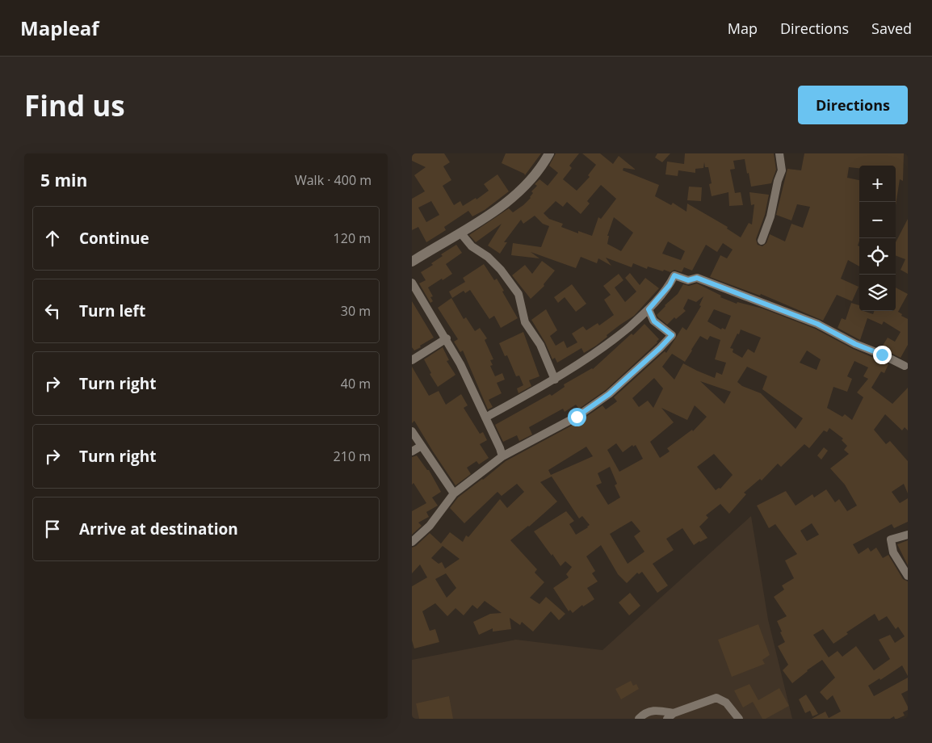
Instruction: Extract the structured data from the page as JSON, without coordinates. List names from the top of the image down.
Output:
{
  "page": {
    "header": "Mapleaf",
    "nav": ["Map", "Directions", "Saved"],
    "buttons": "Directions",
    "title": "Find us",
    "heading": ["5 min", "Walk · 400 m"],
    "map_buttons": ["+", "−"],
    "list": [
      ["Continue", "120 m"],
      ["Turn left", "30 m"],
      ["Turn right", "40 m"],
      ["Turn right", "210 m"],
      "Arrive at destination"
    ]
  }
}
